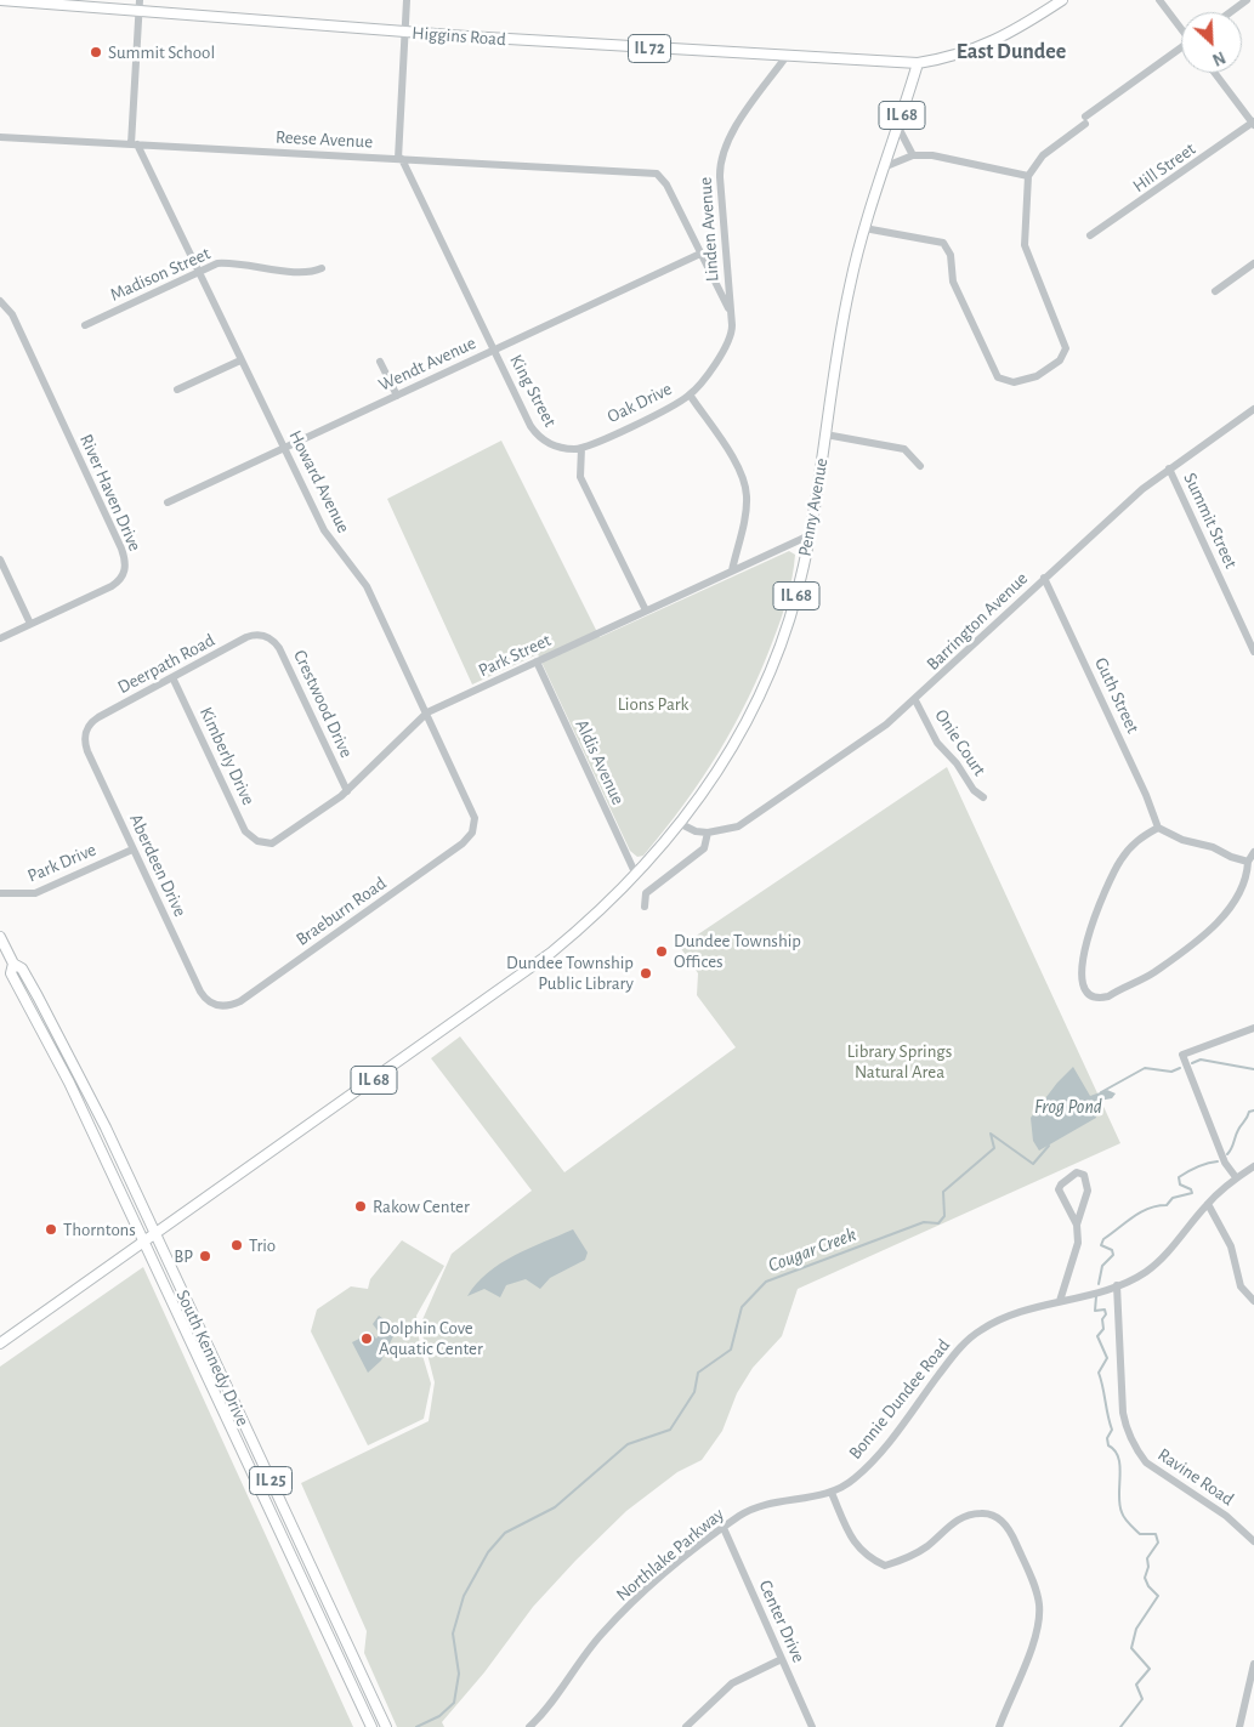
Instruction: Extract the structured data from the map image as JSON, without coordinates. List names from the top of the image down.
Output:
{
  "streets": {
    "main road": [
      "Higgins Road",
      "IL 72",
      "IL 68",
      "Penny Avenue",
      "South Kennedy Drive",
      "IL 25"
    ],
    "street": [
      "Reese Avenue",
      "Hill Street",
      "Linden Avenue",
      "Madison Street",
      "Wendt Avenue",
      "King Street",
      "Oak Drive",
      "Howard Avenue",
      "River Haven Drive",
      "Summit Street",
      "Barrington Avenue",
      "Park Street",
      "Deerpath Road",
      "Guth Street",
      "Crestwood Drive",
      "Onie Court",
      "Kimberly Drive",
      "Aldis Avenue",
      "Park Drive",
      "Aberdeen Drive",
      "Braeburn Road",
      "Bonnie Dundee Road",
      "Ravine Road",
      "Northlake Parkway",
      "Center Drive"
    ]
  },
  "crossings": [
    ["Higgins Road", "IL 72"],
    ["Higgins Road", "Linden Avenue"],
    ["Higgins Road", "King Street"],
    ["Higgins Road", "Howard Avenue"],
    ["Higgins Road", "Penny Avenue"],
    ["IL 72", "Penny Avenue"],
    ["IL 68", "Penny Avenue"],
    ["IL 68", "South Kennedy Drive"],
    ["Reese Avenue", "Wendt Avenue"],
    ["Reese Avenue", "King Street"],
    ["Reese Avenue", "Howard Avenue"],
    ["Linden Avenue", "Oak Drive"],
    ["Madison Street", "Howard Avenue"],
    ["Wendt Avenue", "King Street"],
    ["Wendt Avenue", "Howard Avenue"],
    ["King Street", "Oak Drive"],
    ["Howard Avenue", "Park Street"],
    ["Howard Avenue", "Braeburn Road"],
    ["Penny Avenue", "Park Street"],
    ["Penny Avenue", "Aldis Avenue"],
    ["Penny Avenue", "South Kennedy Drive"],
    ["Summit Street", "Barrington Avenue"],
    ["Barrington Avenue", "Guth Street"],
    ["Barrington Avenue", "Onie Court"],
    ["Park Street", "Crestwood Drive"],
    ["Park Street", "Kimberly Drive"],
    ["Park Street", "Aldis Avenue"],
    ["Deerpath Road", "Crestwood Drive"],
    ["Deerpath Road", "Kimberly Drive"],
    ["Deerpath Road", "Aberdeen Drive"],
    ["Park Drive", "Aberdeen Drive"],
    ["Aberdeen Drive", "Braeburn Road"],
    ["Bonnie Dundee Road", "Ravine Road"],
    ["Bonnie Dundee Road", "Northlake Parkway"],
    ["Northlake Parkway", "Center Drive"]
  ],
  "districts": ["East Dundee"],
  "water": ["Frog Pond", "Cougar Creek"],
  "parks": ["Lions Park", "Library Springs Natural Area"],
  "places": [
    "Summit School",
    "Dundee Township Offices",
    "Dundee Township Public Library",
    "Rakow Center",
    "Thorntons",
    "Trio",
    "BP",
    "Dolphin Cove Aquatic Center"
  ],
  "north": "bottom right"
}
